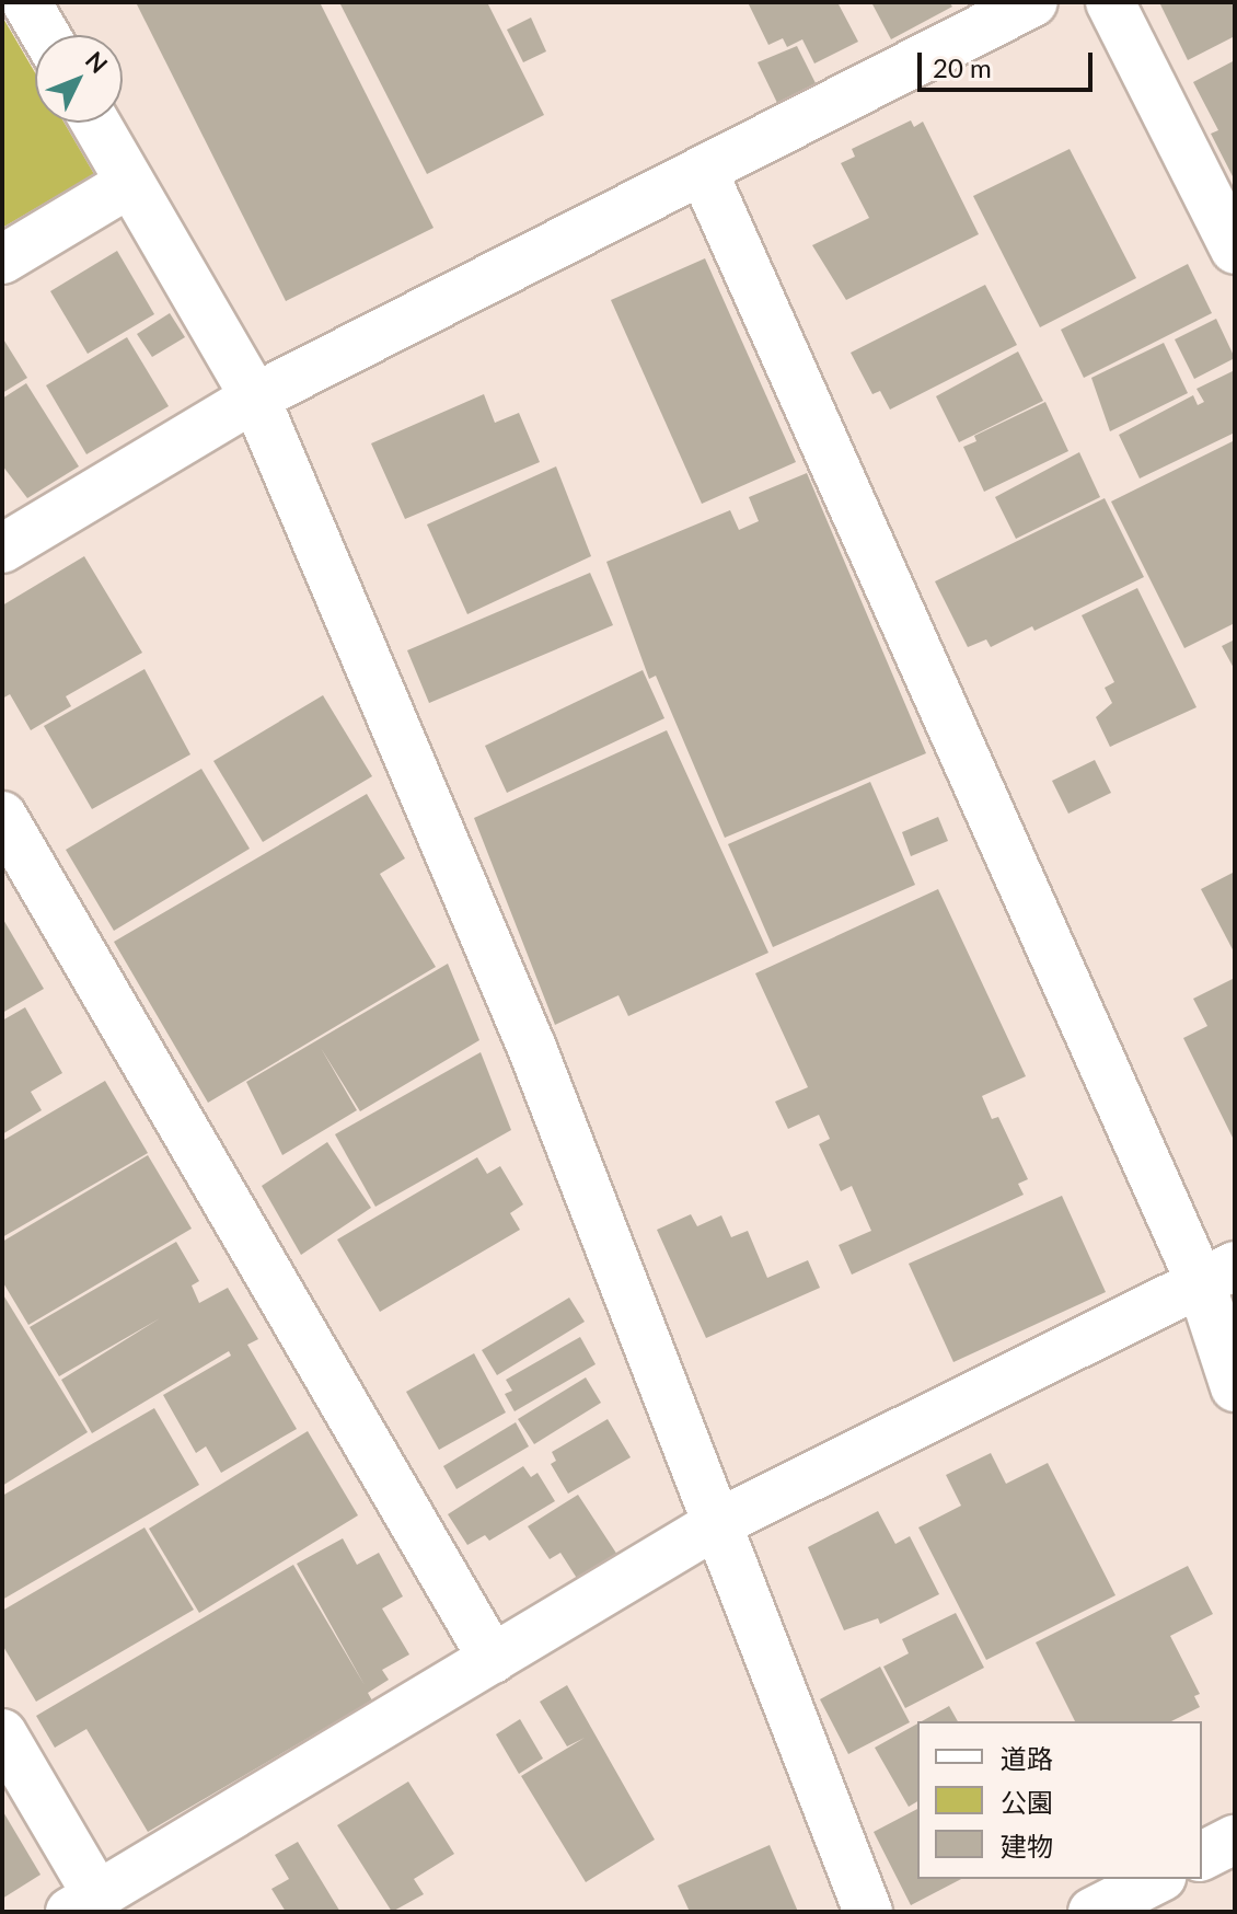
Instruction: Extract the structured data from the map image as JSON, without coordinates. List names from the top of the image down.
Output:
{
  "legend": ["道路", "公園", "建物"],
  "scale_bar": "20 m",
  "north": "top right"
}
